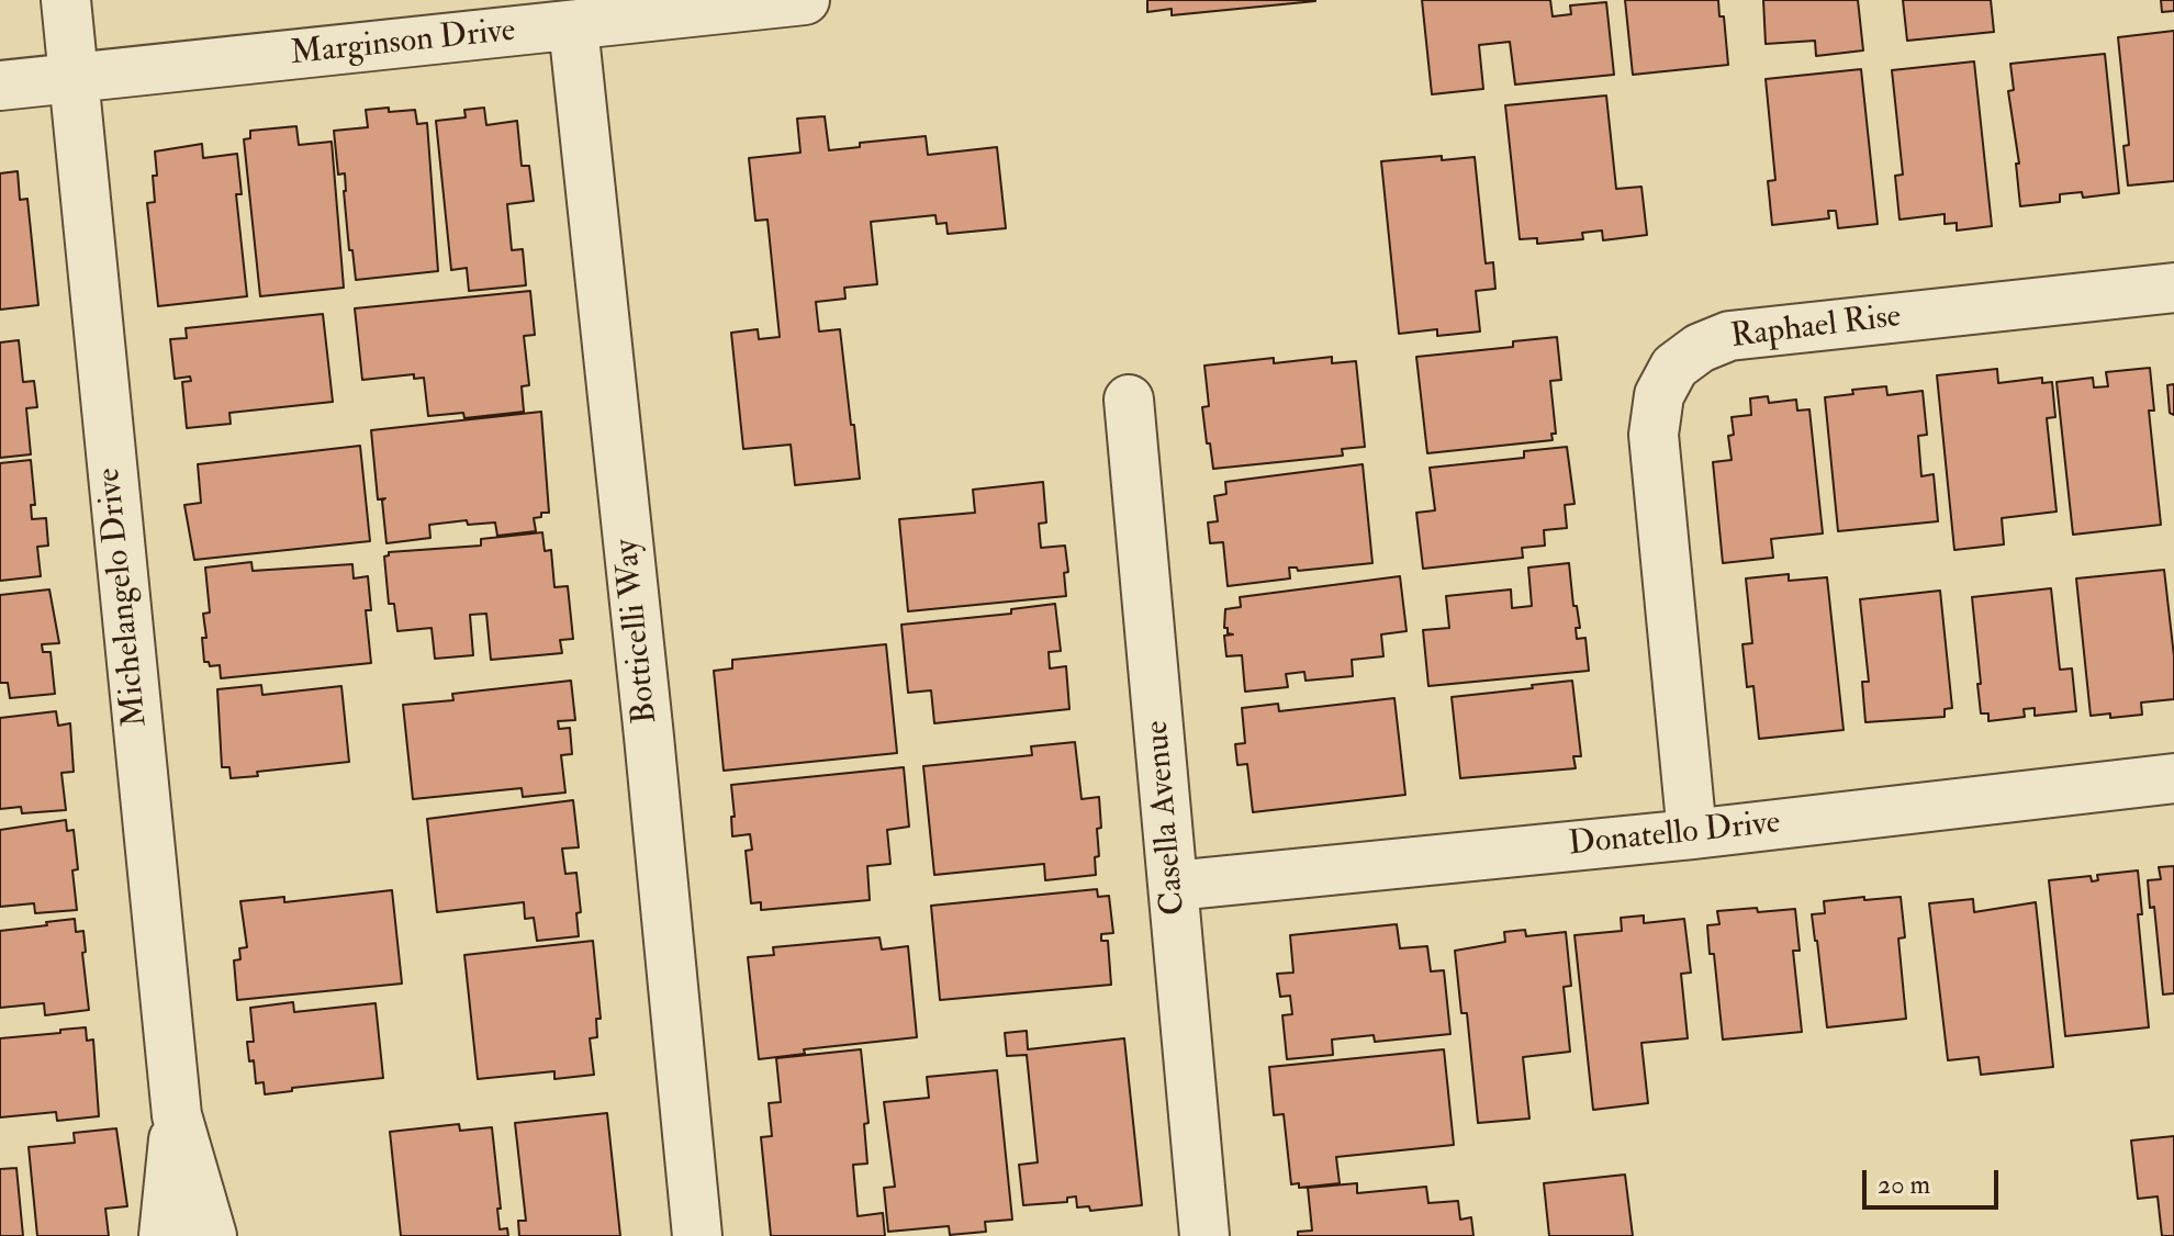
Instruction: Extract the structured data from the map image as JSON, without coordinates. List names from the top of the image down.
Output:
{
  "streets": {
    "street": [
      "Marginson Drive",
      "Raphael Rise",
      "Michelangelo Drive",
      "Botticelli Way",
      "Casella Avenue",
      "Donatello Drive"
    ]
  },
  "crossings": [
    ["Marginson Drive", "Michelangelo Drive"],
    ["Marginson Drive", "Botticelli Way"],
    ["Raphael Rise", "Donatello Drive"],
    ["Casella Avenue", "Donatello Drive"]
  ],
  "scale_bar": "20 m"
}
